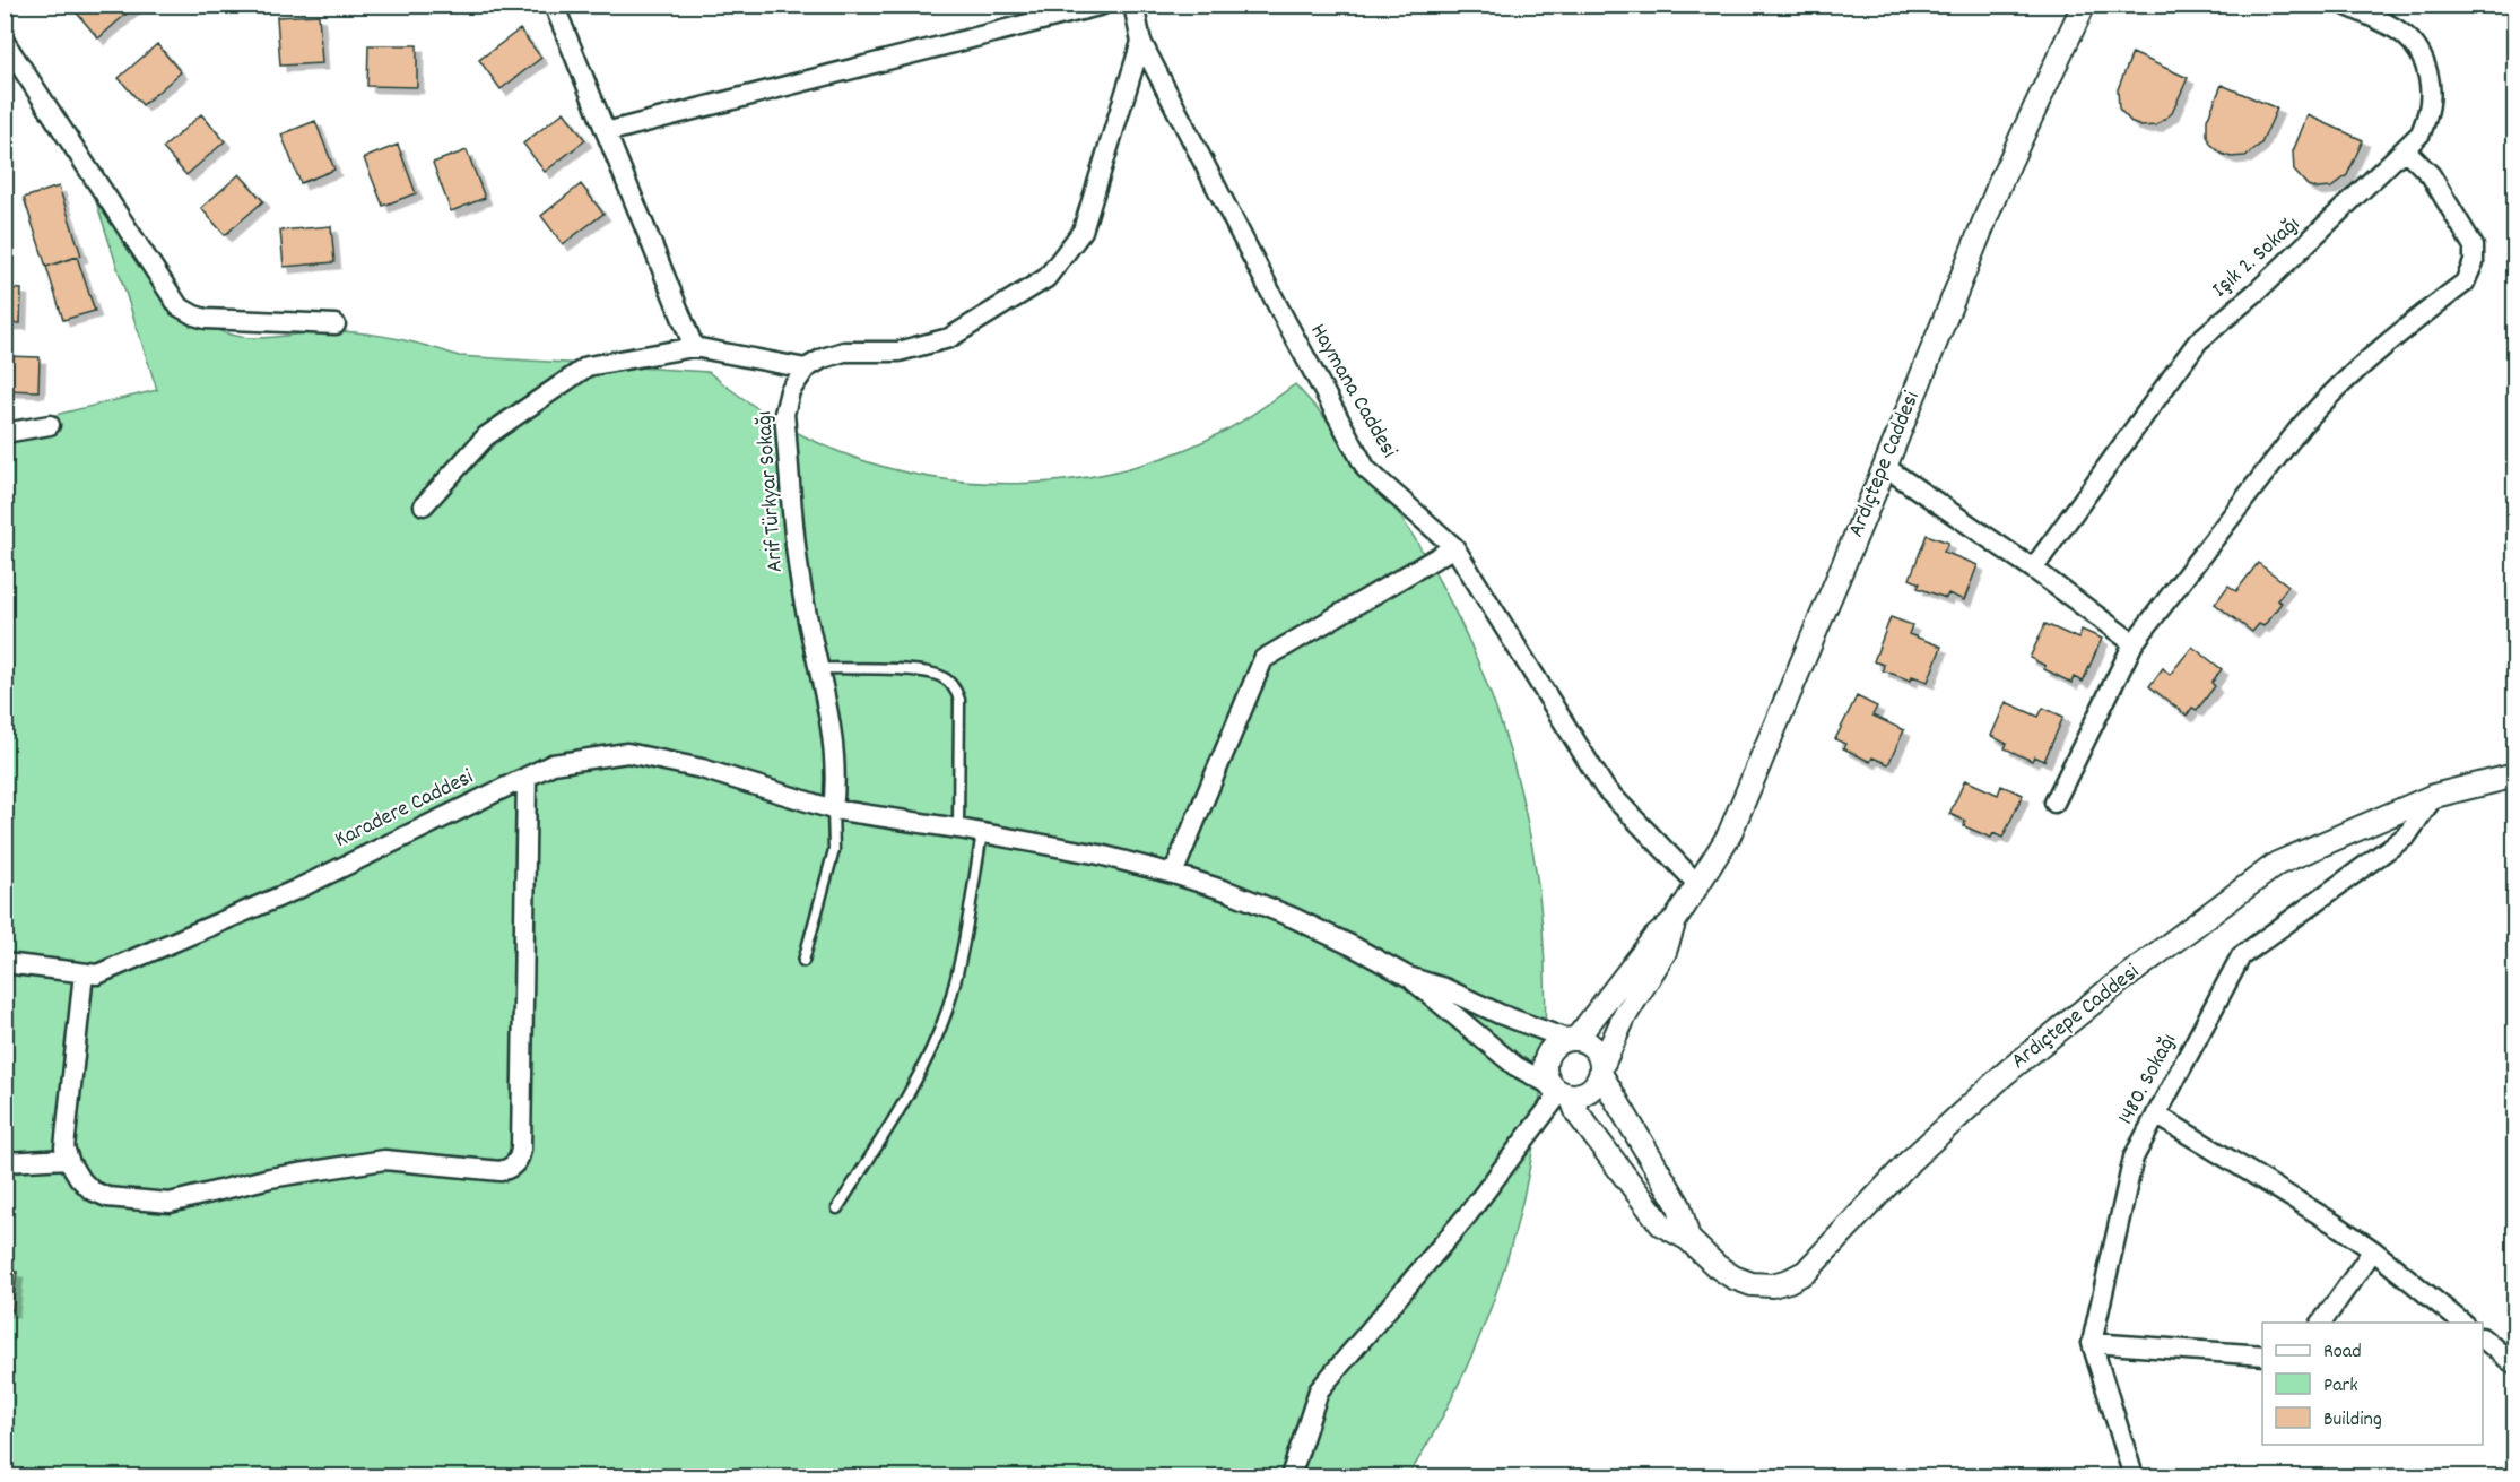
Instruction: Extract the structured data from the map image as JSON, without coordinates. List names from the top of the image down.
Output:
{
  "streets": {
    "street": [
      "Işık 2. Sokağı",
      "Haymana Caddesi",
      "Ardıçtepe Caddesi",
      "Arif Türkyar Sokağı",
      "Karadere Caddesi",
      "1480. Sokağı"
    ]
  },
  "crossings": [
    ["Haymana Caddesi", "Ardıçtepe Caddesi"],
    ["Ardıçtepe Caddesi", "1480. Sokağı"],
    ["Arif Türkyar Sokağı", "Karadere Caddesi"]
  ],
  "legend": ["Road", "Park", "Building"]
}
